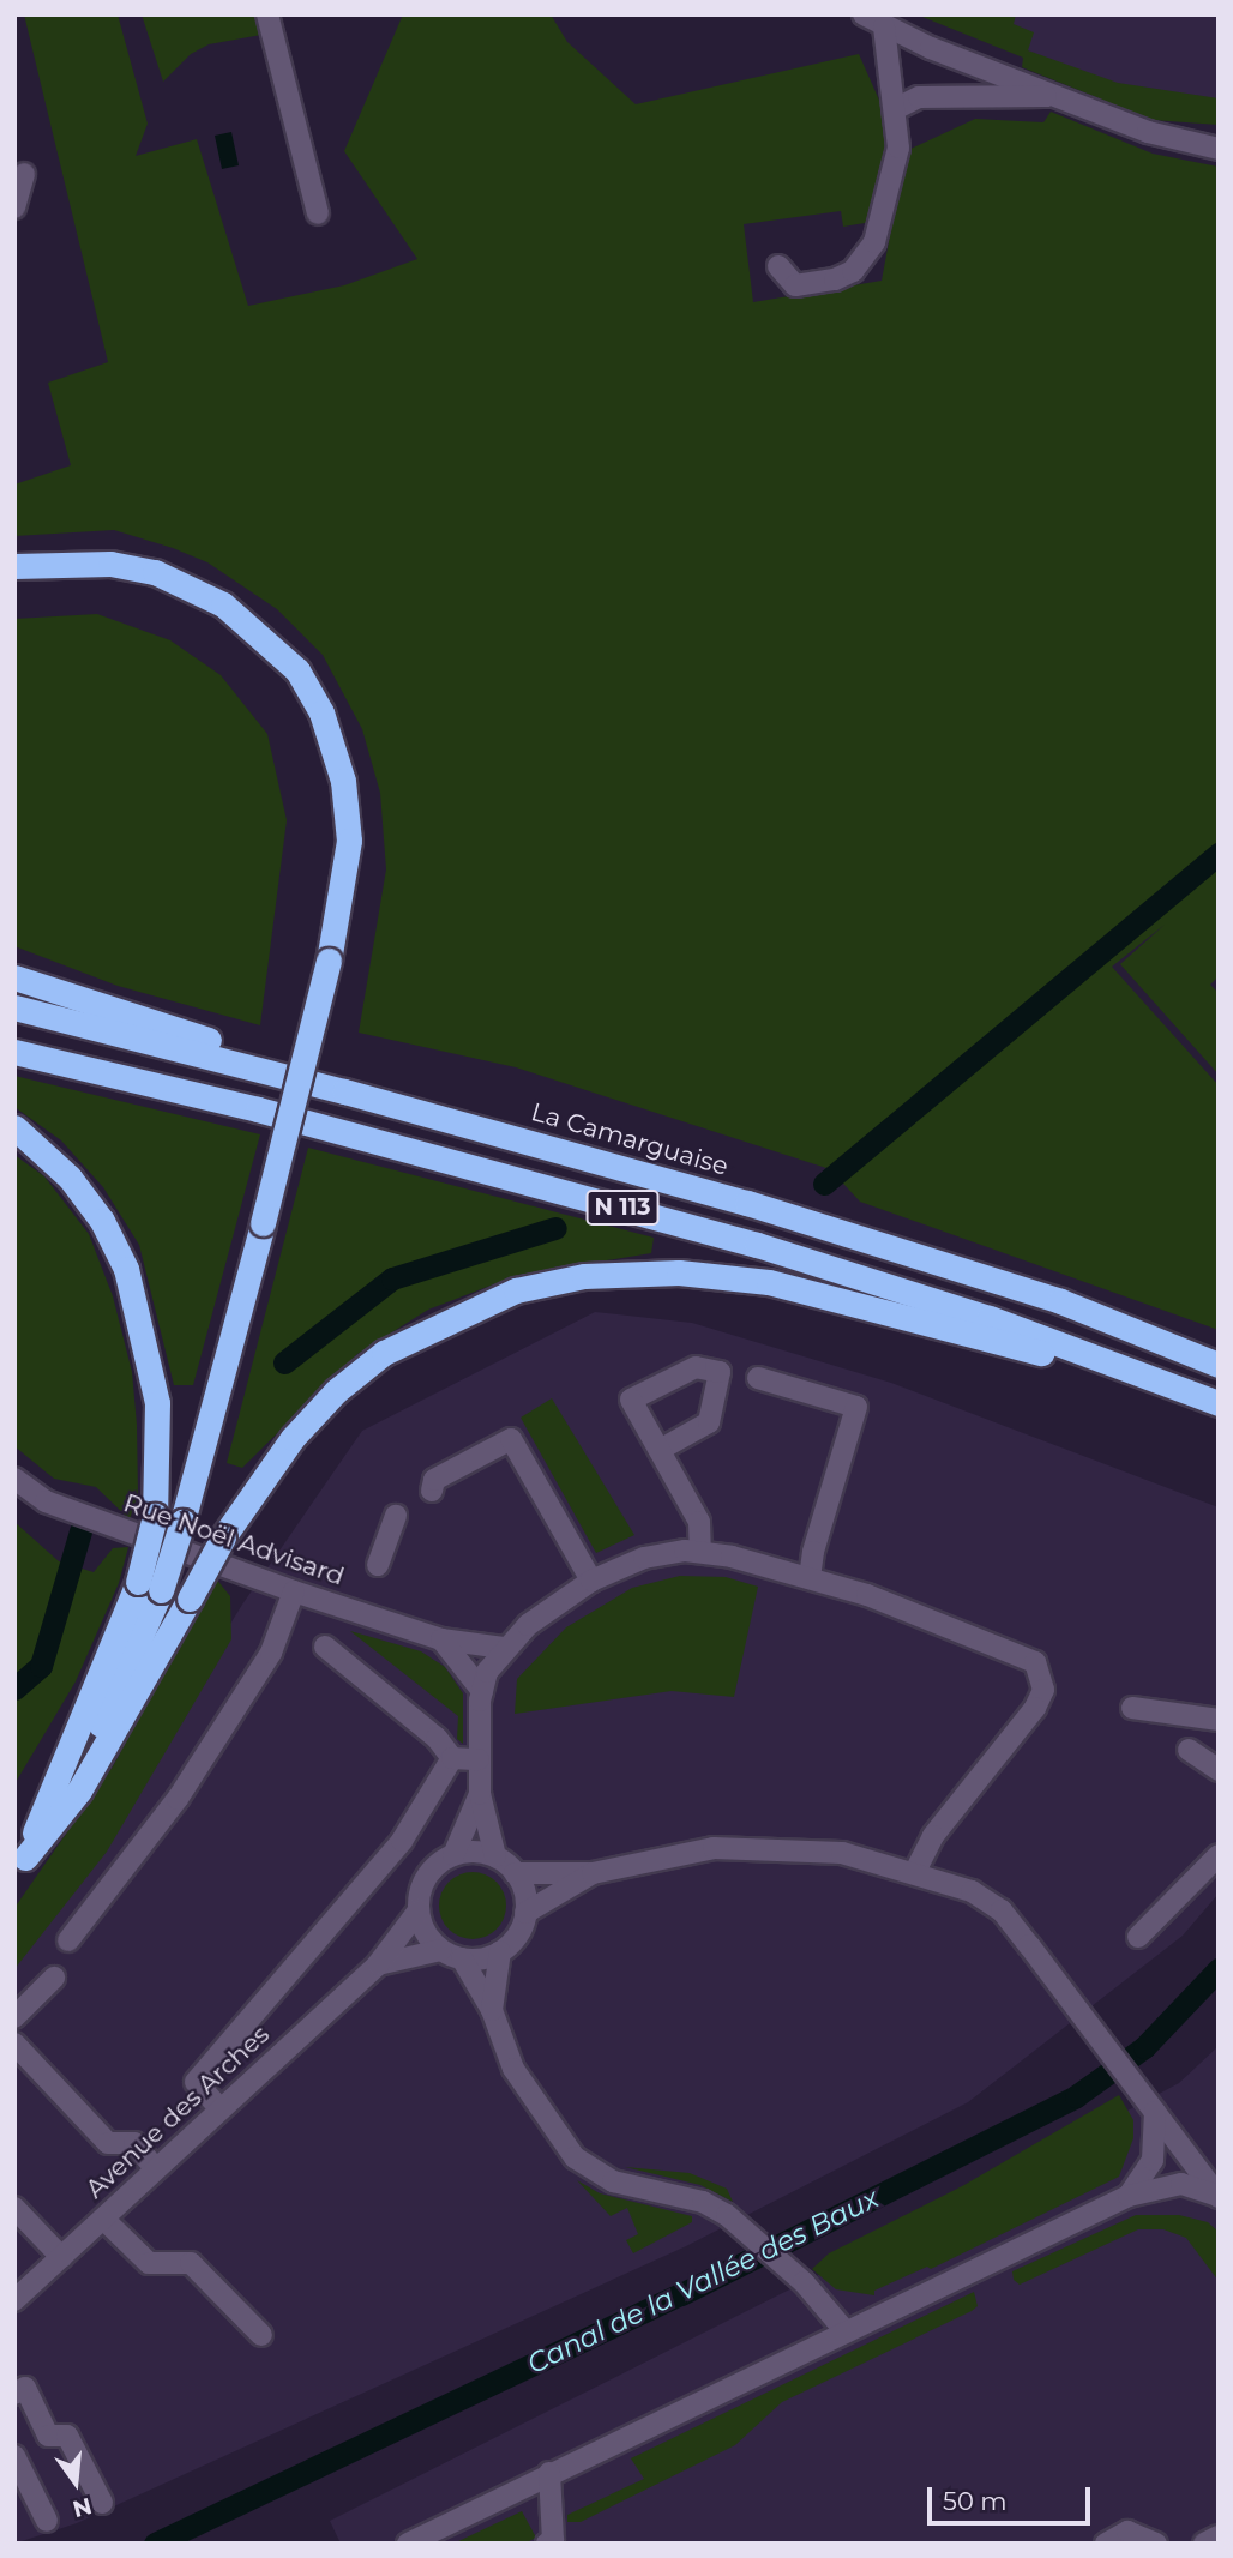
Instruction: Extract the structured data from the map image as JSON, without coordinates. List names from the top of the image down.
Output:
{
  "streets": {
    "highway": ["La Camarguaise", "N 113"],
    "street": ["Rue Noël Advisard", "Avenue des Arches"]
  },
  "water": ["Canal de la Vallée des Baux"],
  "scale_bar": "50 m",
  "north": "bottom"
}
